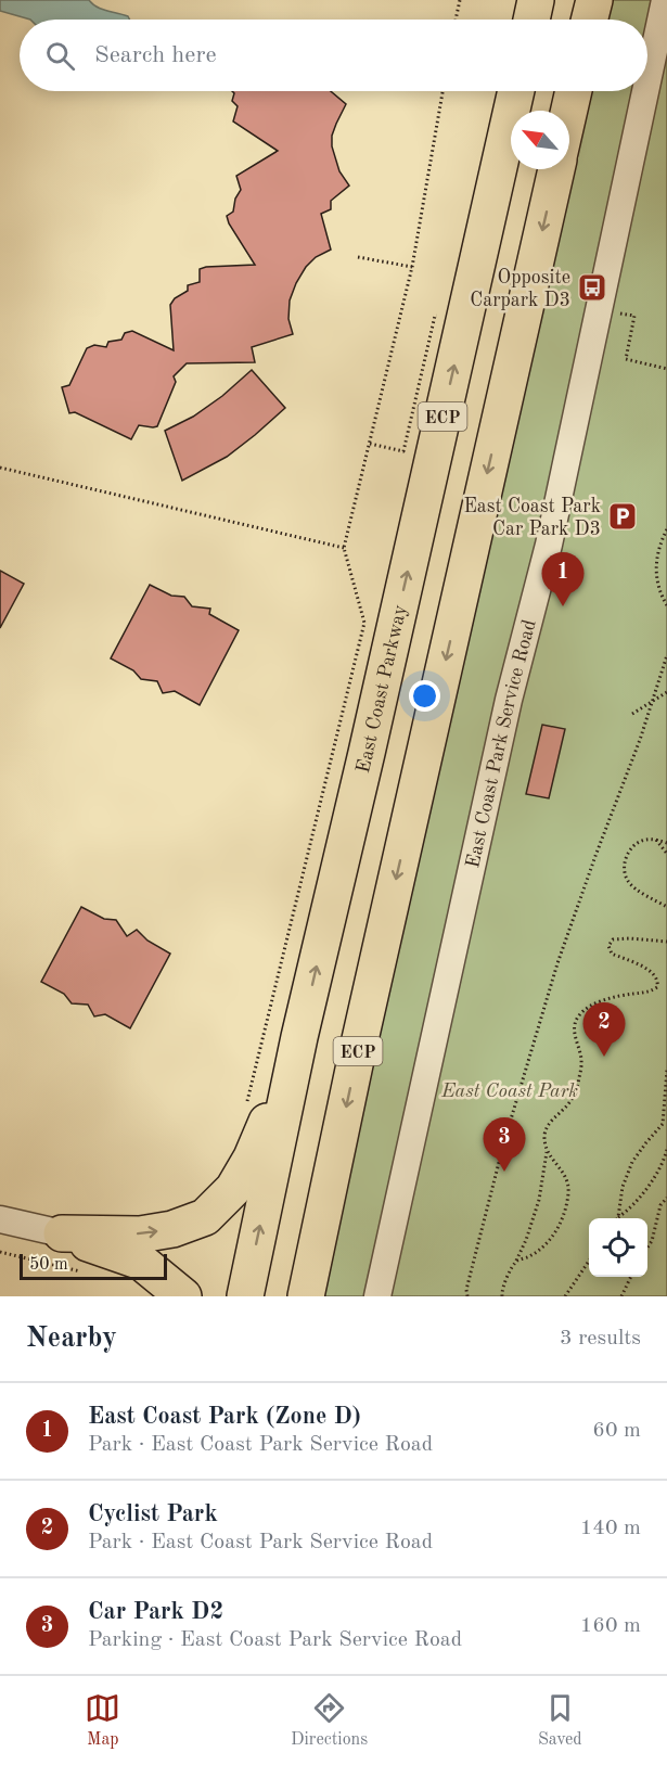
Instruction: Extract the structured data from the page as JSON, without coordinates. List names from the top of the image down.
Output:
{
  "streets": {
    "highway": ["ECP", "East Coast Parkway"],
    "street": ["East Coast Park Service Road"]
  },
  "parks": ["East Coast Park"],
  "places": {
    "bus stop": ["Opposite Carpark D3"],
    "parking": ["East Coast Park Car Park D3"]
  },
  "scale_bar": "50 m",
  "north": "top left",
  "page": {
    "search": "Search here",
    "pins": ["1", "2", "3"],
    "scale": "50 m",
    "heading": ["Nearby", "3 results"],
    "list": [
      {
        "mark": "1",
        "name": "East Coast Park (Zone D)",
        "note": "Park · East Coast Park Service Road",
        "value": "60 m"
      },
      {
        "mark": "2",
        "name": "Cyclist Park",
        "note": "Park · East Coast Park Service Road",
        "value": "140 m"
      },
      {
        "mark": "3",
        "name": "Car Park D2",
        "note": "Parking · East Coast Park Service Road",
        "value": "160 m"
      }
    ],
    "nav": ["Map", "Directions", "Saved"]
  }
}
